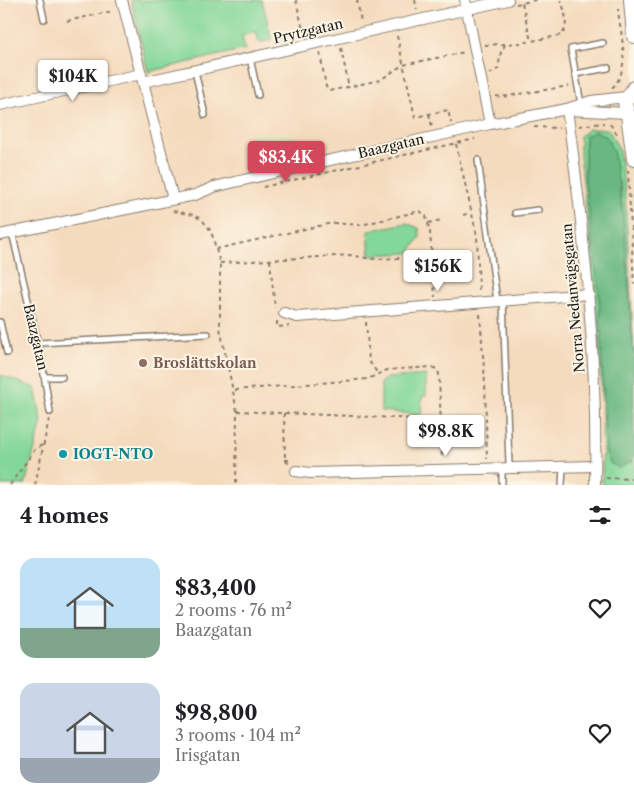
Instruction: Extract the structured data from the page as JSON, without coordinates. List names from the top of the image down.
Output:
{
  "streets": {
    "street": ["Prytzgatan", "Baazgatan", "Norra Nedanvägsgatan"]
  },
  "crossings": [
    ["Baazgatan", "Norra Nedanvägsgatan"]
  ],
  "places": ["Broslättskolan", "IOGT-NTO"],
  "page": {
    "price": [
      "$104K",
      "$83.4K",
      "$156K",
      "$98.8K"
    ],
    "heading": "4 homes",
    "list": [
      {
        "name": "$83,400",
        "note": "2 rooms · 76 m² · Baazgatan"
      },
      {
        "name": "$98,800",
        "note": "3 rooms · 104 m² · Irisgatan"
      }
    ]
  }
}
